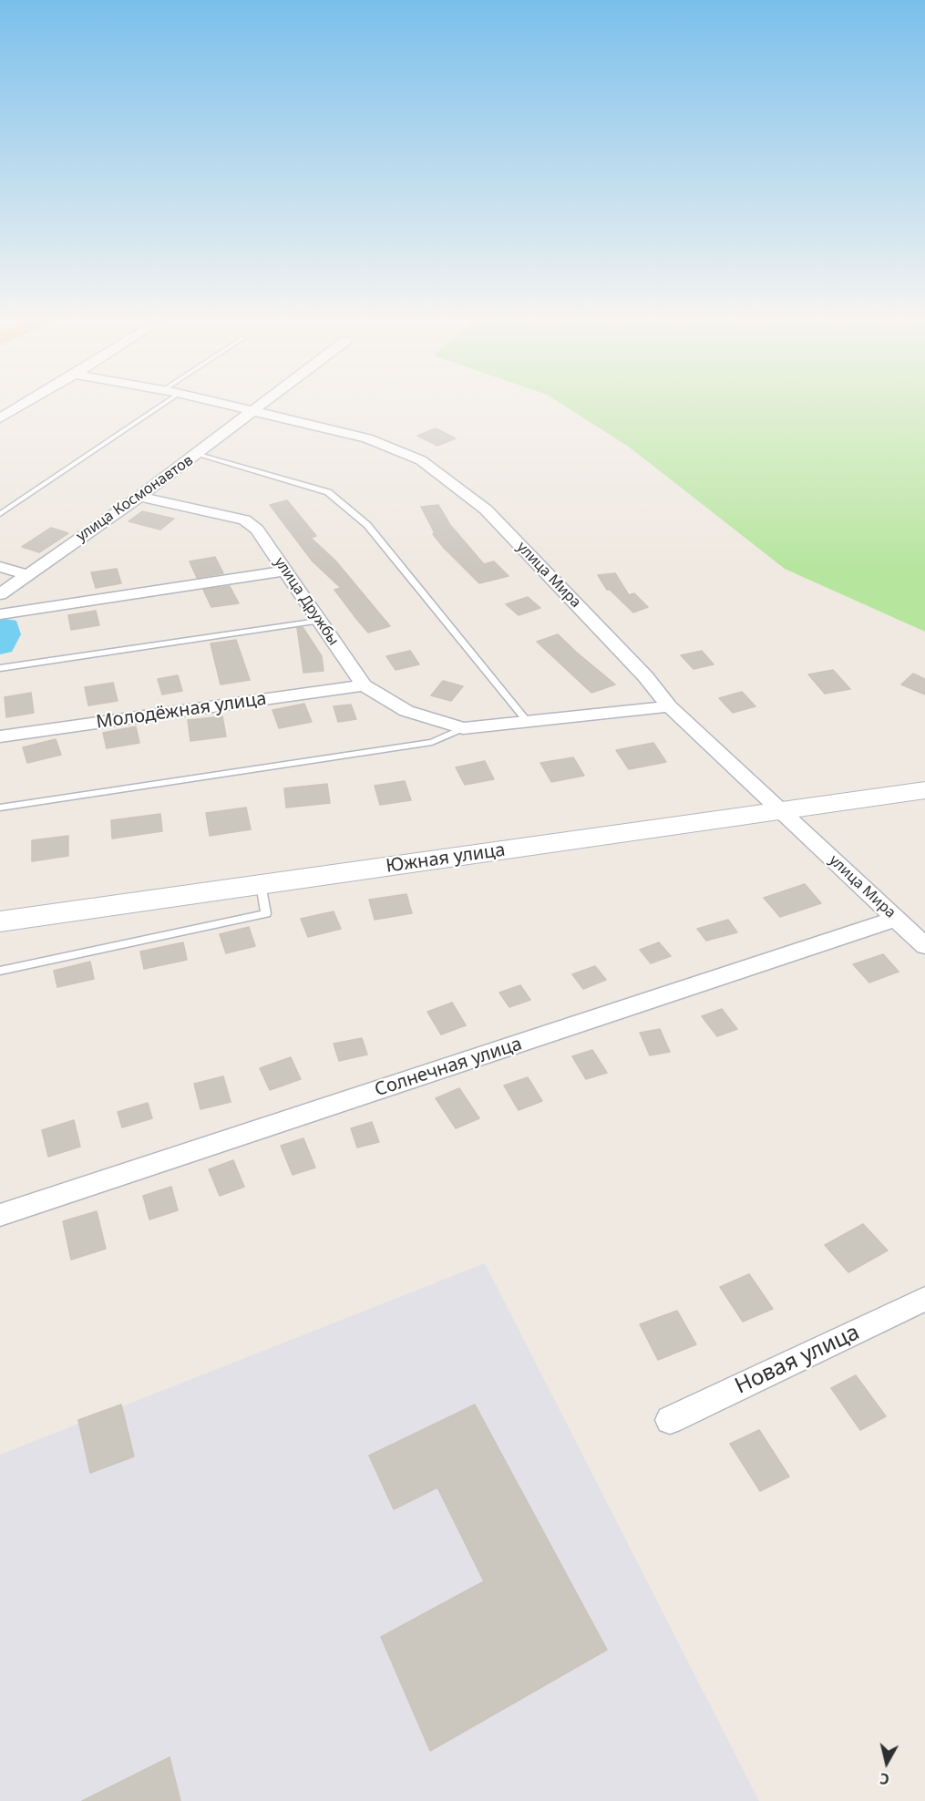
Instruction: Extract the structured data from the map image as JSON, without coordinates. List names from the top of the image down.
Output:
{
  "streets": {
    "main road": ["Южная улица"],
    "street": [
      "улица Космонавтов",
      "улица Мира",
      "улица Дружбы",
      "Молодёжная улица",
      "Солнечная улица",
      "Новая улица"
    ]
  },
  "crossings": [
    ["улица Космонавтов", "улица Мира"],
    ["улица Космонавтов", "улица Дружбы"],
    ["улица Мира", "Южная улица"],
    ["улица Мира", "Солнечная улица"],
    ["улица Дружбы", "Молодёжная улица"]
  ],
  "north": "bottom"
}
